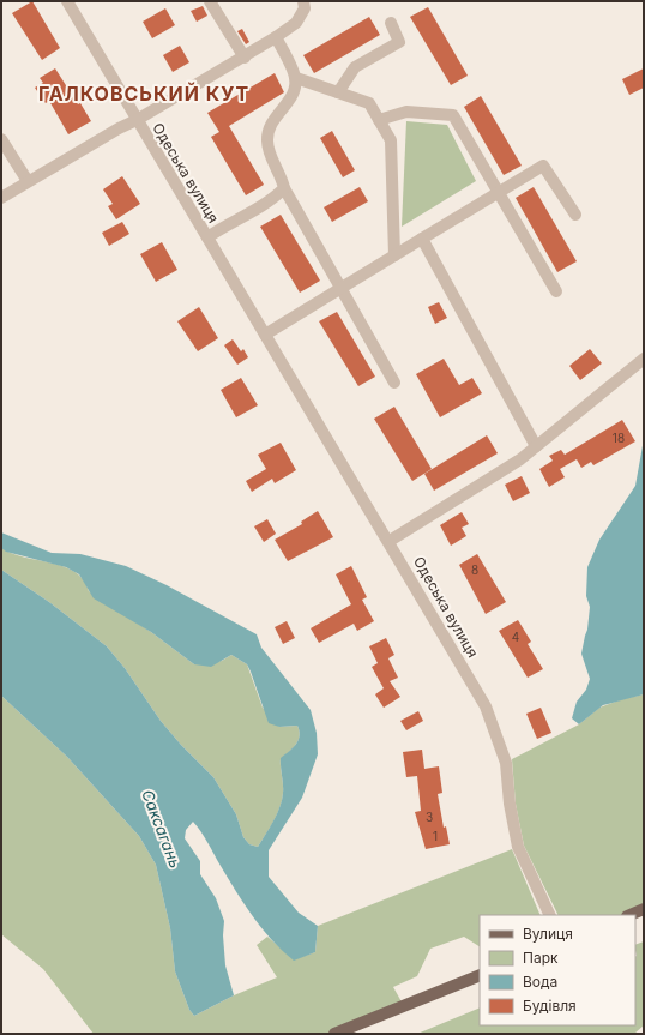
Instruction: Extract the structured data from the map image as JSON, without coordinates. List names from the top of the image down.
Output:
{
  "streets": {
    "street": ["Одеська вулиця"]
  },
  "districts": ["ГАЛКОВСЬКИЙ КУТ"],
  "water": ["Саксагань"],
  "house_numbers": [
    "18",
    "8",
    "4",
    "3",
    "1"
  ],
  "legend": [
    "Вулиця",
    "Парк",
    "Вода",
    "Будівля"
  ]
}
